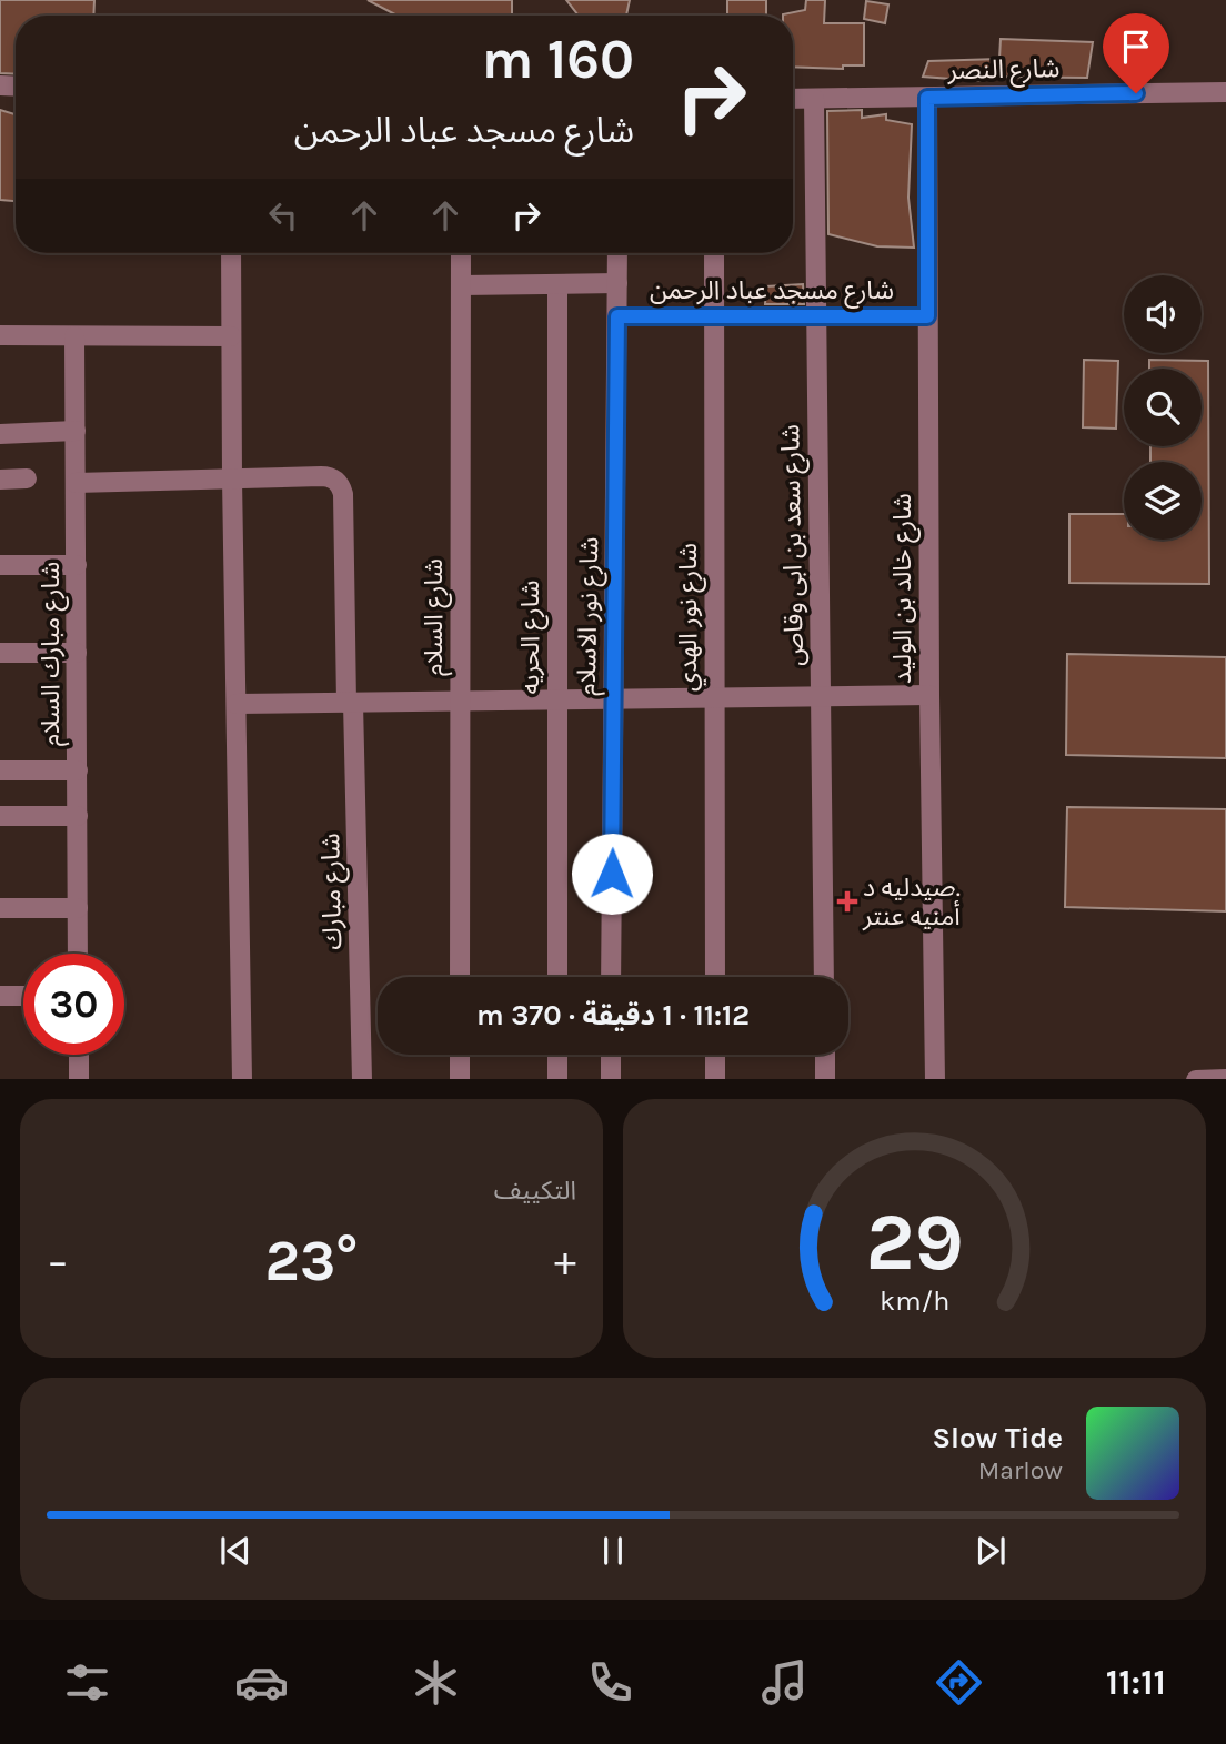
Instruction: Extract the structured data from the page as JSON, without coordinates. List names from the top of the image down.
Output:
{
  "streets": {
    "street": [
      "شارع النصر",
      "شارع مسجد عباد الرحمن",
      "شارع سعد بن ابى وقاص",
      "شارع خالد بن الوليد",
      "شارع نور الاسلام",
      "شارع السلام",
      "شارع نور الهدي",
      "شارع الحريه",
      "شارع مبارك السلام",
      "شارع مبارك"
    ]
  },
  "crossings": [
    ["شارع النصر", "شارع سعد بن ابى وقاص"],
    ["شارع النصر", "شارع خالد بن الوليد"],
    ["شارع مسجد عباد الرحمن", "شارع سعد بن ابى وقاص"],
    ["شارع مسجد عباد الرحمن", "شارع خالد بن الوليد"],
    ["شارع مسجد عباد الرحمن", "شارع نور الاسلام"],
    ["شارع مسجد عباد الرحمن", "شارع نور الهدي"]
  ],
  "places": {
    "health": ["صيدليه د. أمنيه عنتر"]
  },
  "page": {
    "turn": ["160 m", "شارع مسجد عباد الرحمن"],
    "limit": "30",
    "trip": "11:12 · 1 دقيقة · 370 m",
    "tile": "التكييف",
    "heat": ["−", "23°", "+"],
    "song": ["Slow Tide", "Marlow"],
    "tabs": "11:11",
    "gauge": ["29", "km/h"]
  }
}
